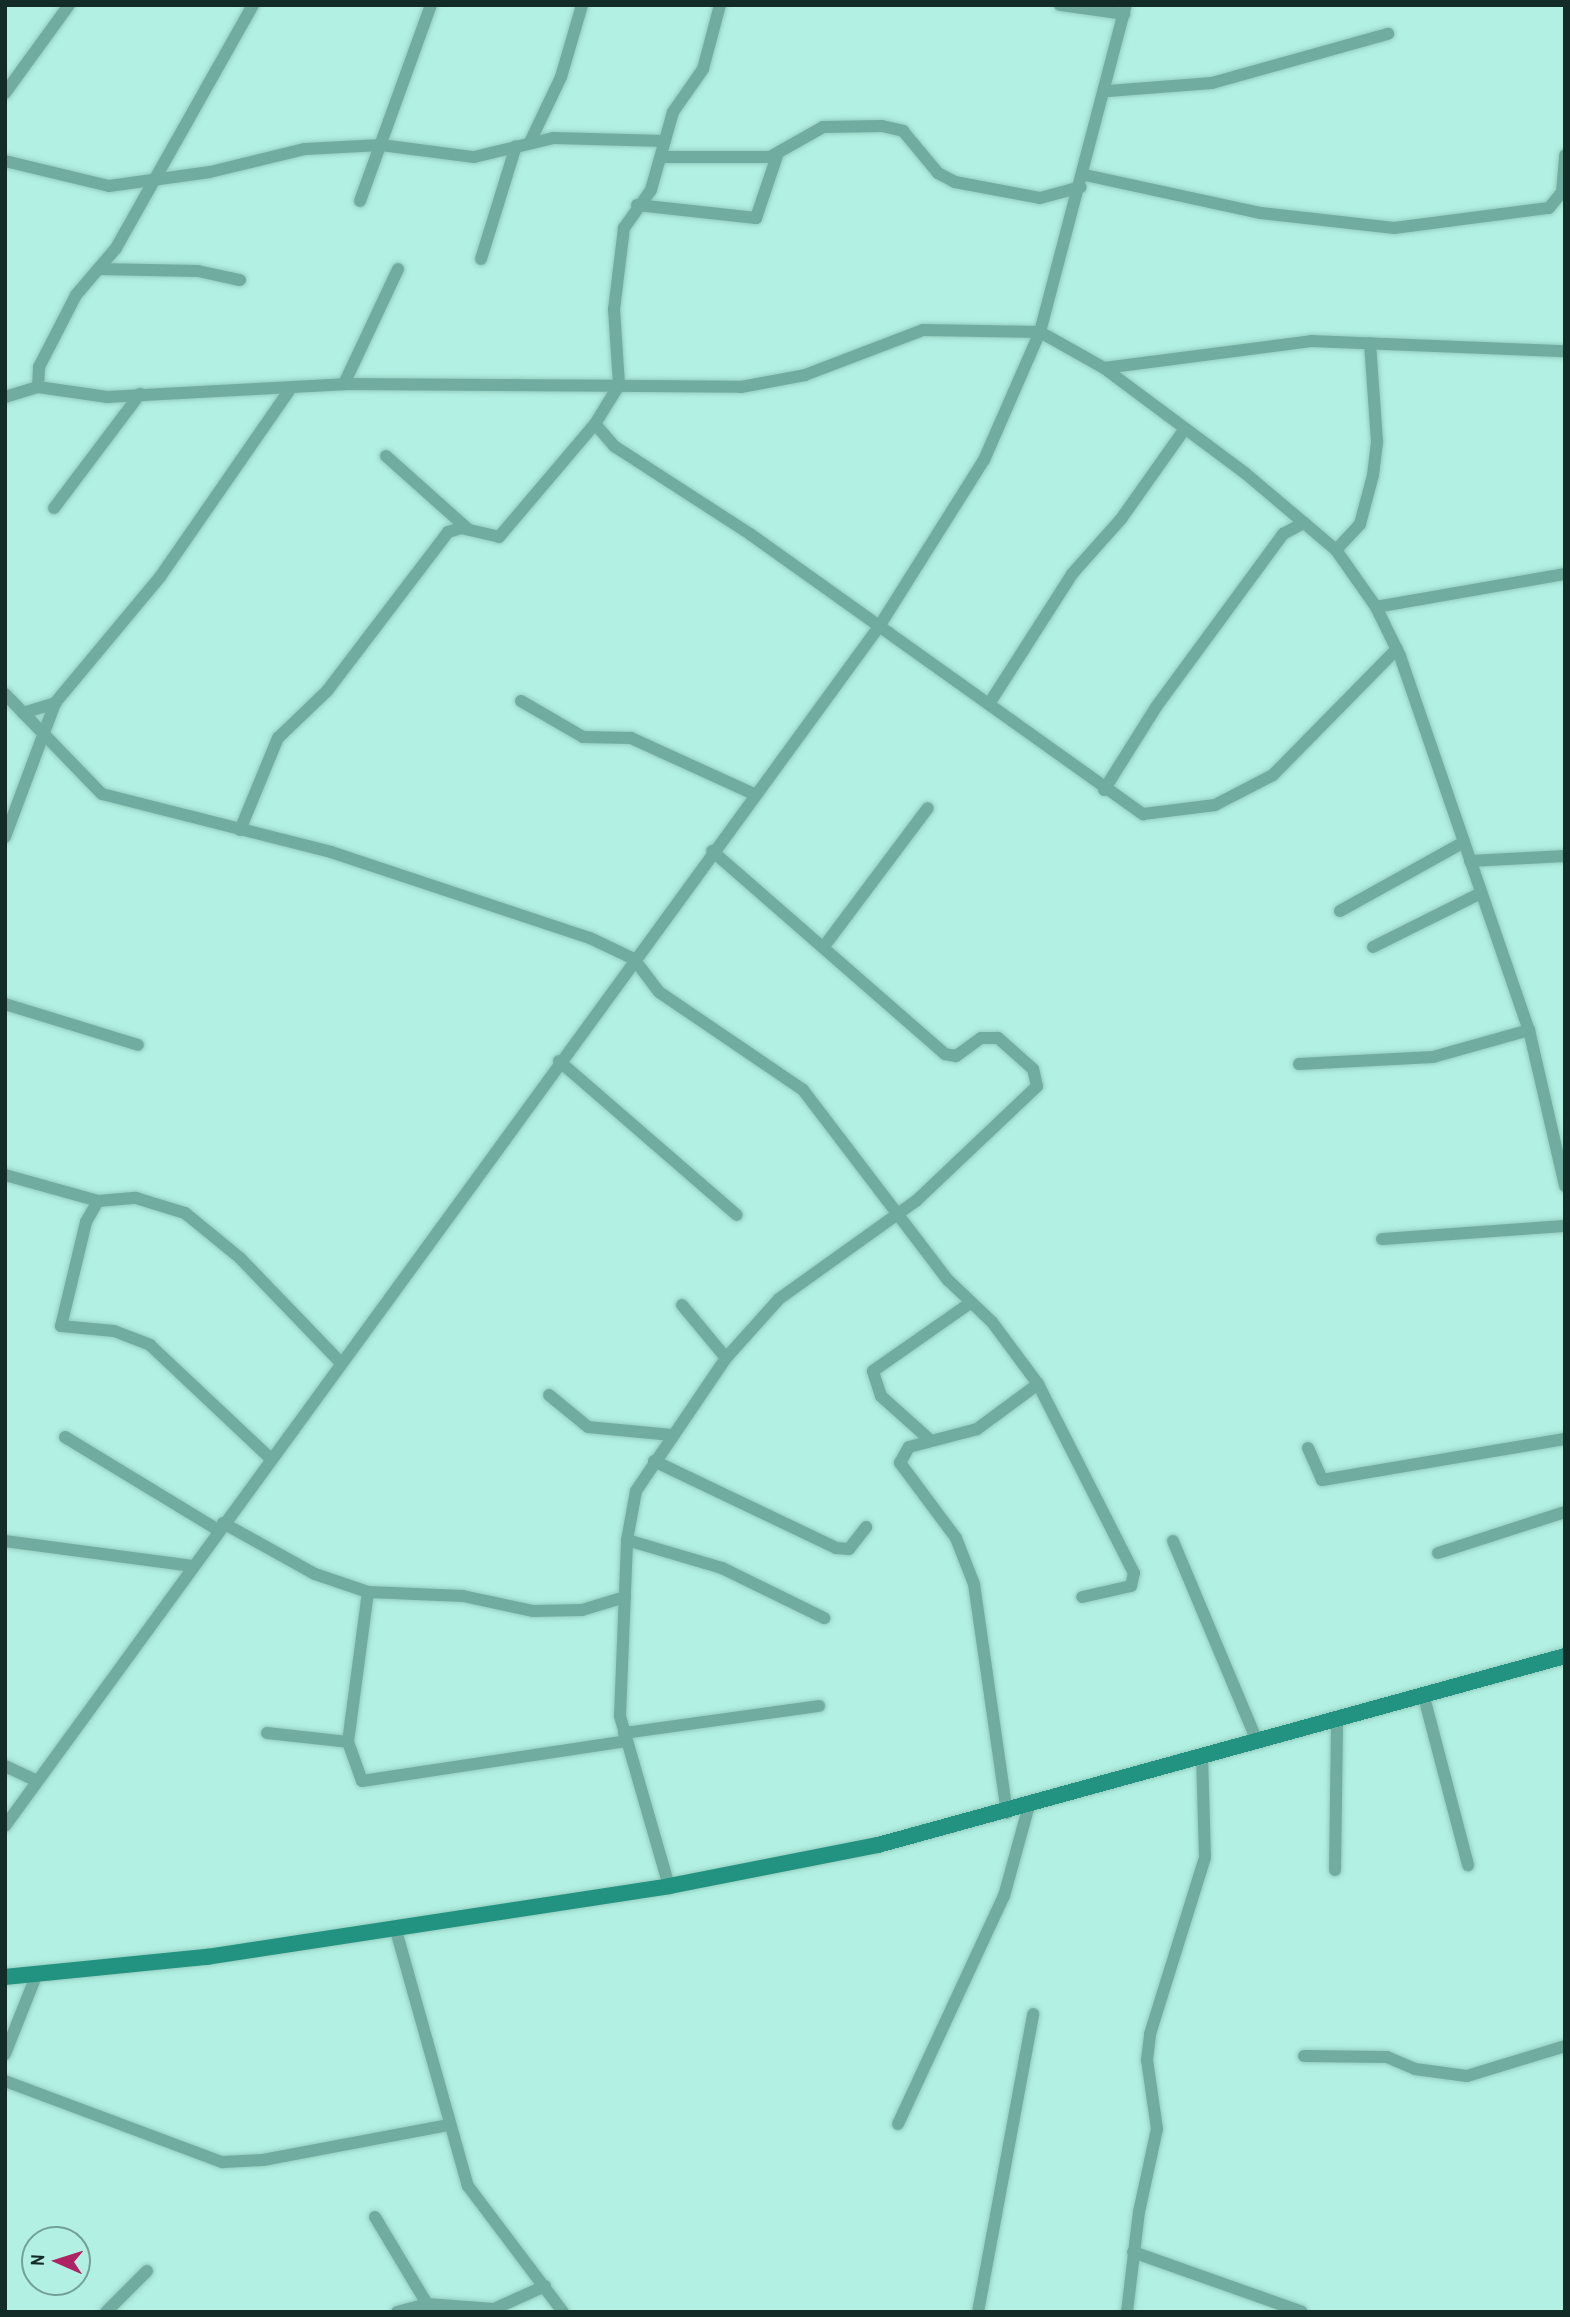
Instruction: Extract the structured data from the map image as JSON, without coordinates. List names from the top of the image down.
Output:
{
  "north": "left"
}
